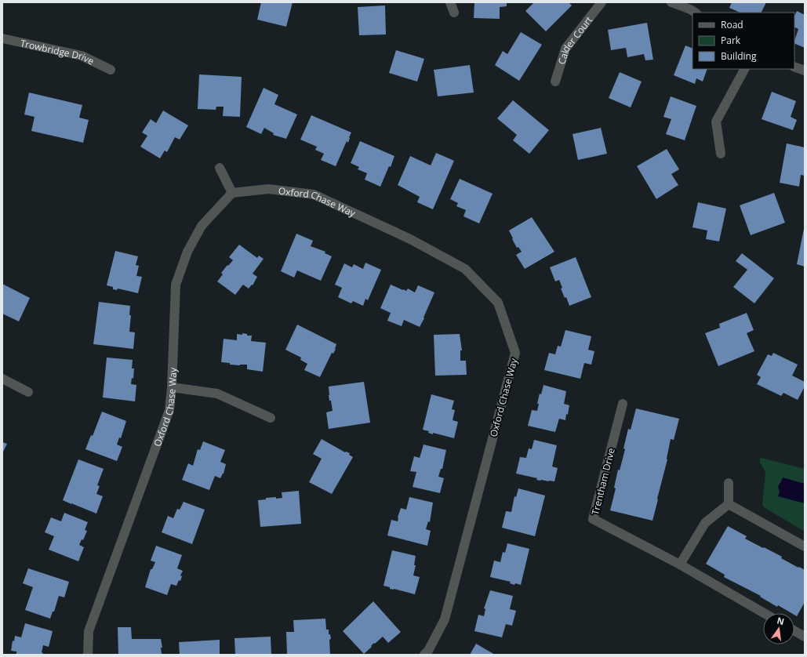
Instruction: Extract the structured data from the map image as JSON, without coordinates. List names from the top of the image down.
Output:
{
  "streets": {
    "street": [
      "Calder Court",
      "Trowbridge Drive",
      "Oxford Chase Way",
      "Trentham Drive"
    ]
  },
  "legend": ["Road", "Park", "Building"],
  "north": "top"
}
